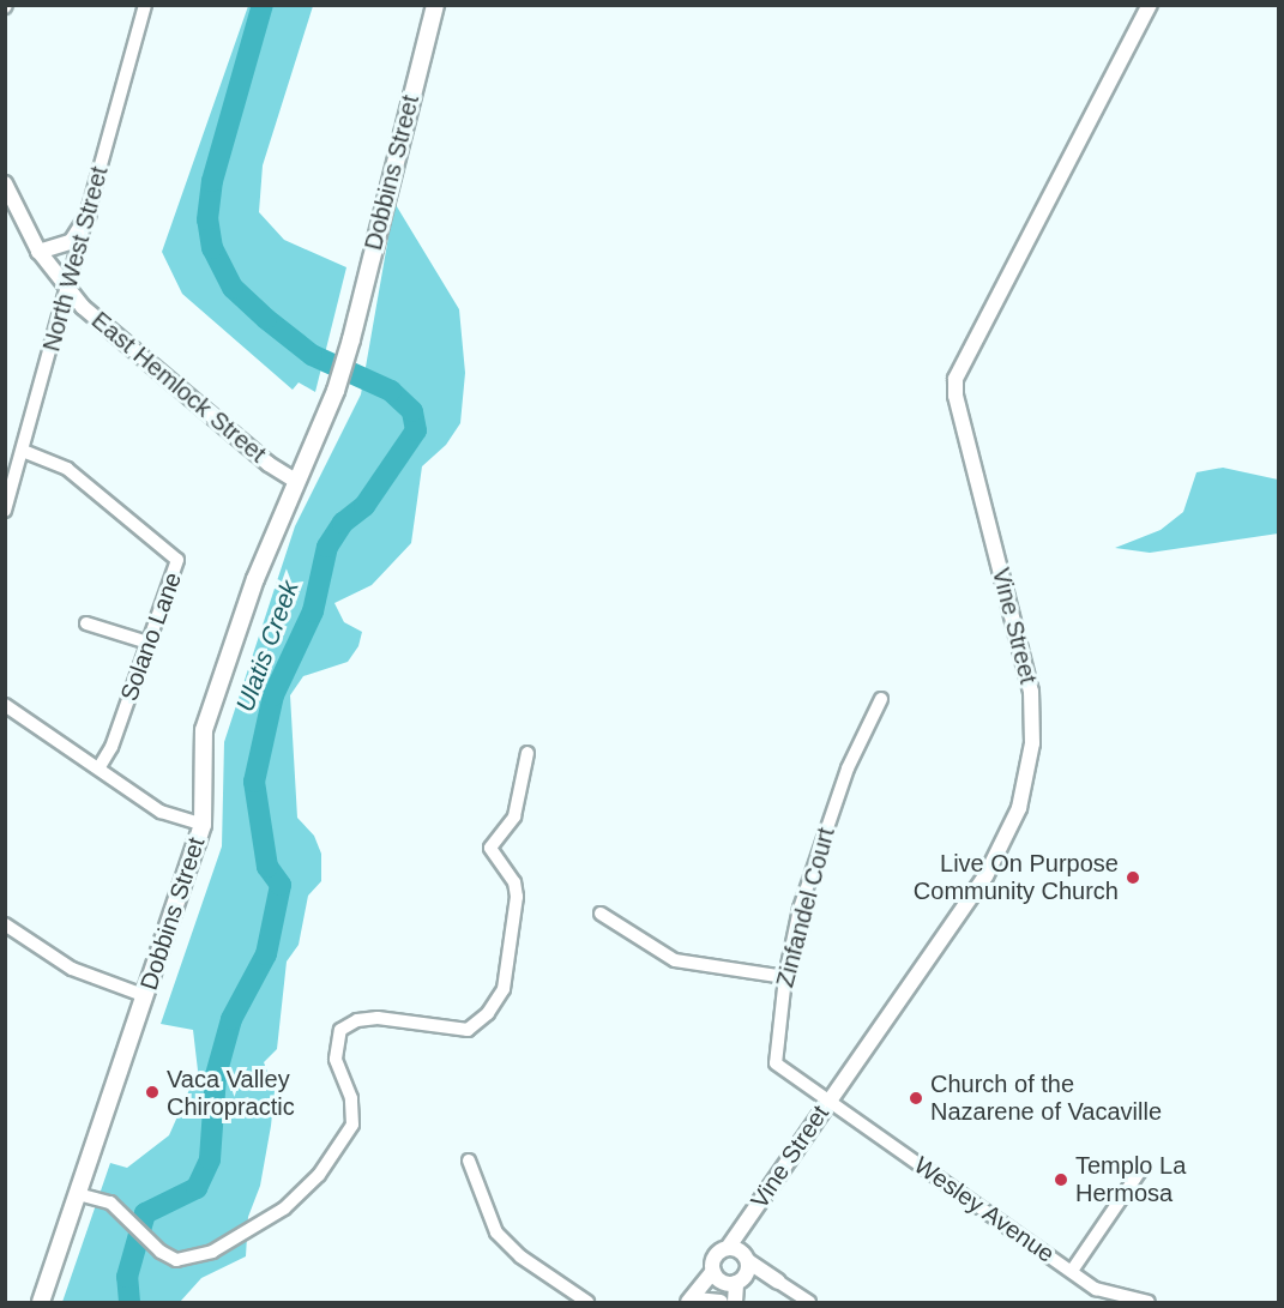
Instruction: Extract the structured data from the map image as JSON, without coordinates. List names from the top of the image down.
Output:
{
  "streets": {
    "main road": ["Dobbins Street"],
    "street": [
      "North West Street",
      "East Hemlock Street",
      "Vine Street",
      "Solano Lane",
      "Zinfandel Court",
      "Wesley Avenue"
    ]
  },
  "crossings": [
    ["Dobbins Street", "East Hemlock Street"],
    ["North West Street", "East Hemlock Street"],
    ["North West Street", "Solano Lane"],
    ["Vine Street", "Zinfandel Court"],
    ["Vine Street", "Wesley Avenue"],
    ["Zinfandel Court", "Wesley Avenue"]
  ],
  "water": ["Ulatis Creek"],
  "places": [
    "Live On Purpose Community Church",
    "Vaca Valley Chiropractic",
    "Church of the Nazarene of Vacaville",
    "Templo La Hermosa"
  ]
}
